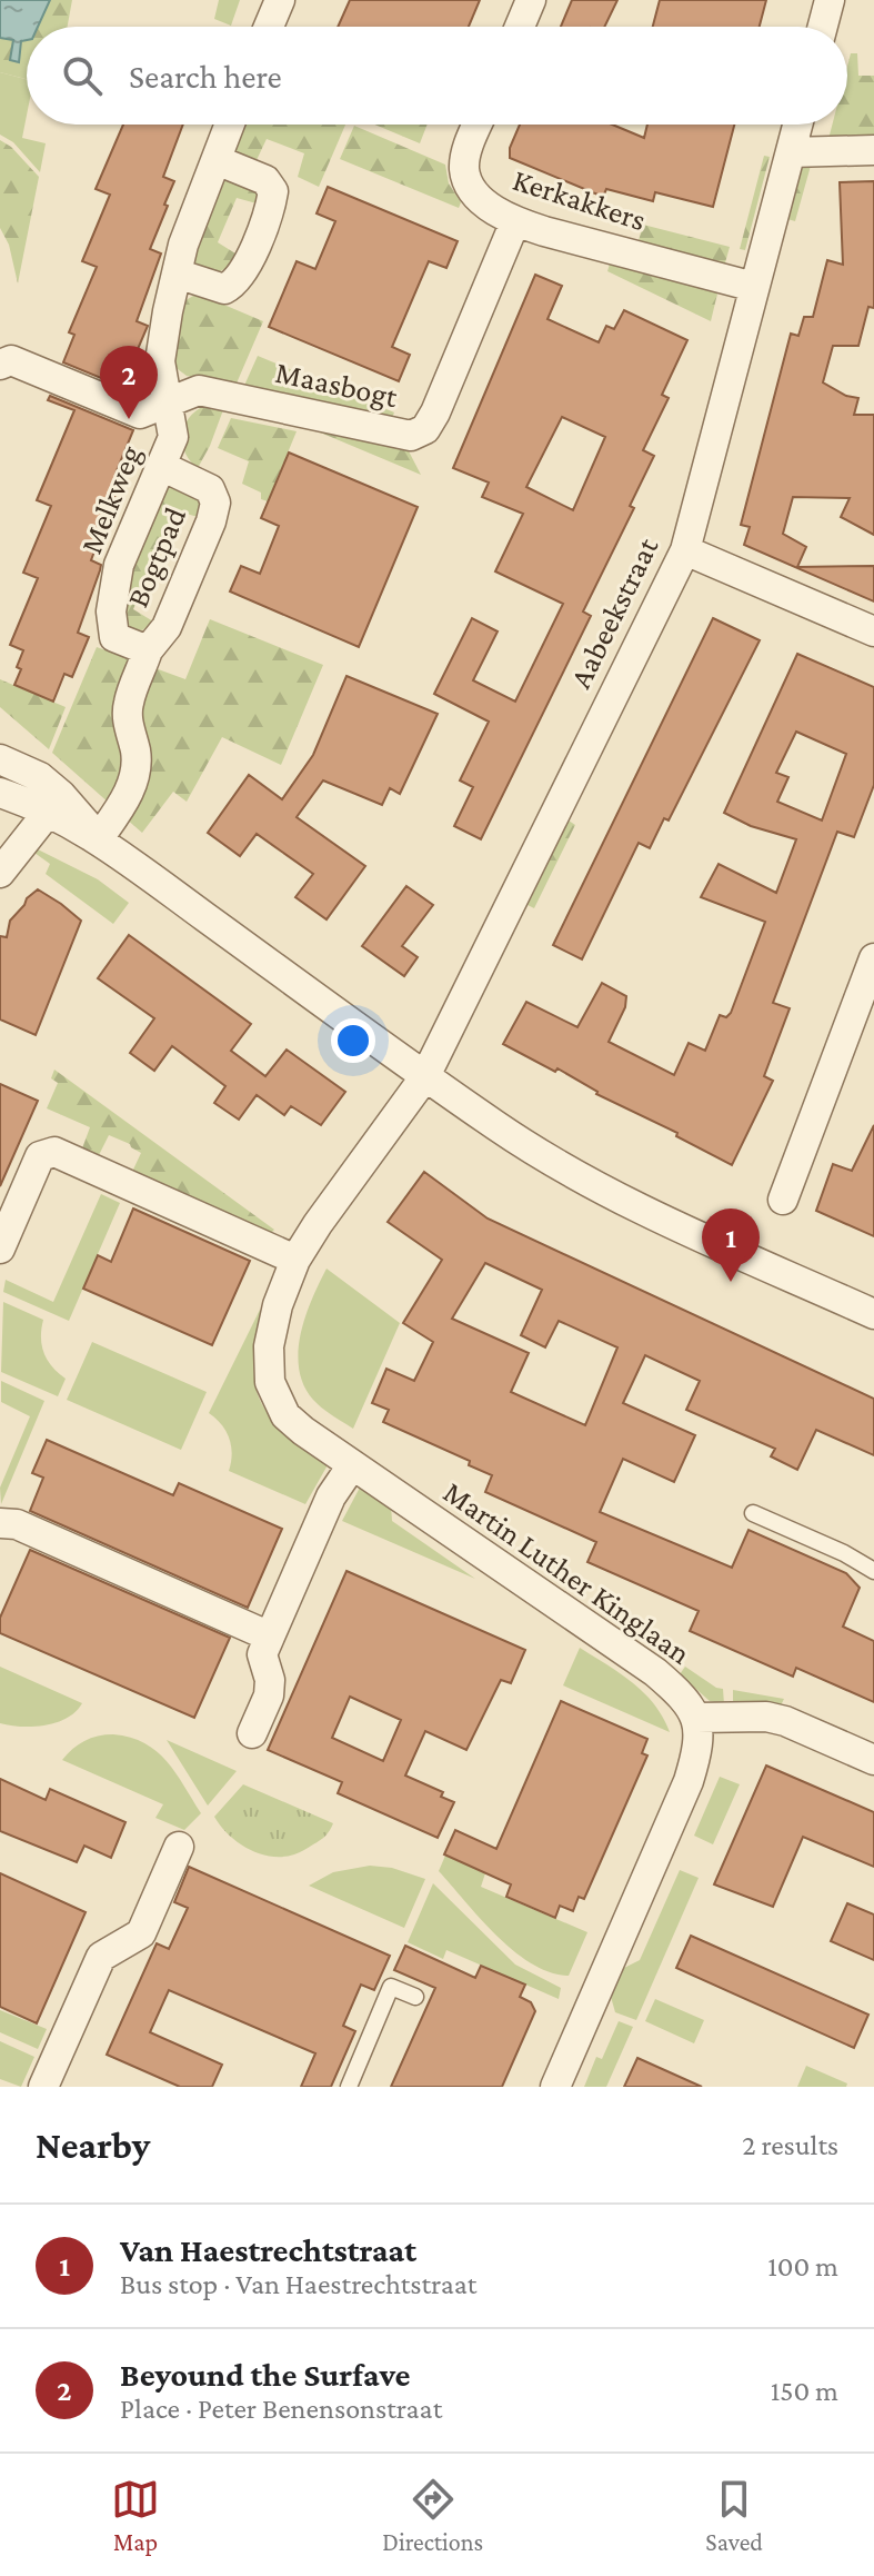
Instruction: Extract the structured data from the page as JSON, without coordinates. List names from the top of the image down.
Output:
{
  "streets": {
    "street": [
      "Kerkakkers",
      "Maasbogt",
      "Melkweg",
      "Bogtpad",
      "Aabeekstraat",
      "Martin Luther Kinglaan"
    ]
  },
  "crossings": [
    ["Kerkakkers", "Maasbogt"],
    ["Kerkakkers", "Aabeekstraat"],
    ["Maasbogt", "Melkweg"],
    ["Melkweg", "Bogtpad"],
    ["Aabeekstraat", "Martin Luther Kinglaan"]
  ],
  "page": {
    "search": "Search here",
    "pins": ["2", "1"],
    "heading": ["Nearby", "2 results"],
    "list": [
      {
        "mark": "1",
        "name": "Van Haestrechtstraat",
        "note": "Bus stop · Van Haestrechtstraat",
        "value": "100 m"
      },
      {
        "mark": "2",
        "name": "Beyound the Surfave",
        "note": "Place · Peter Benensonstraat",
        "value": "150 m"
      }
    ],
    "nav": ["Map", "Directions", "Saved"]
  }
}
